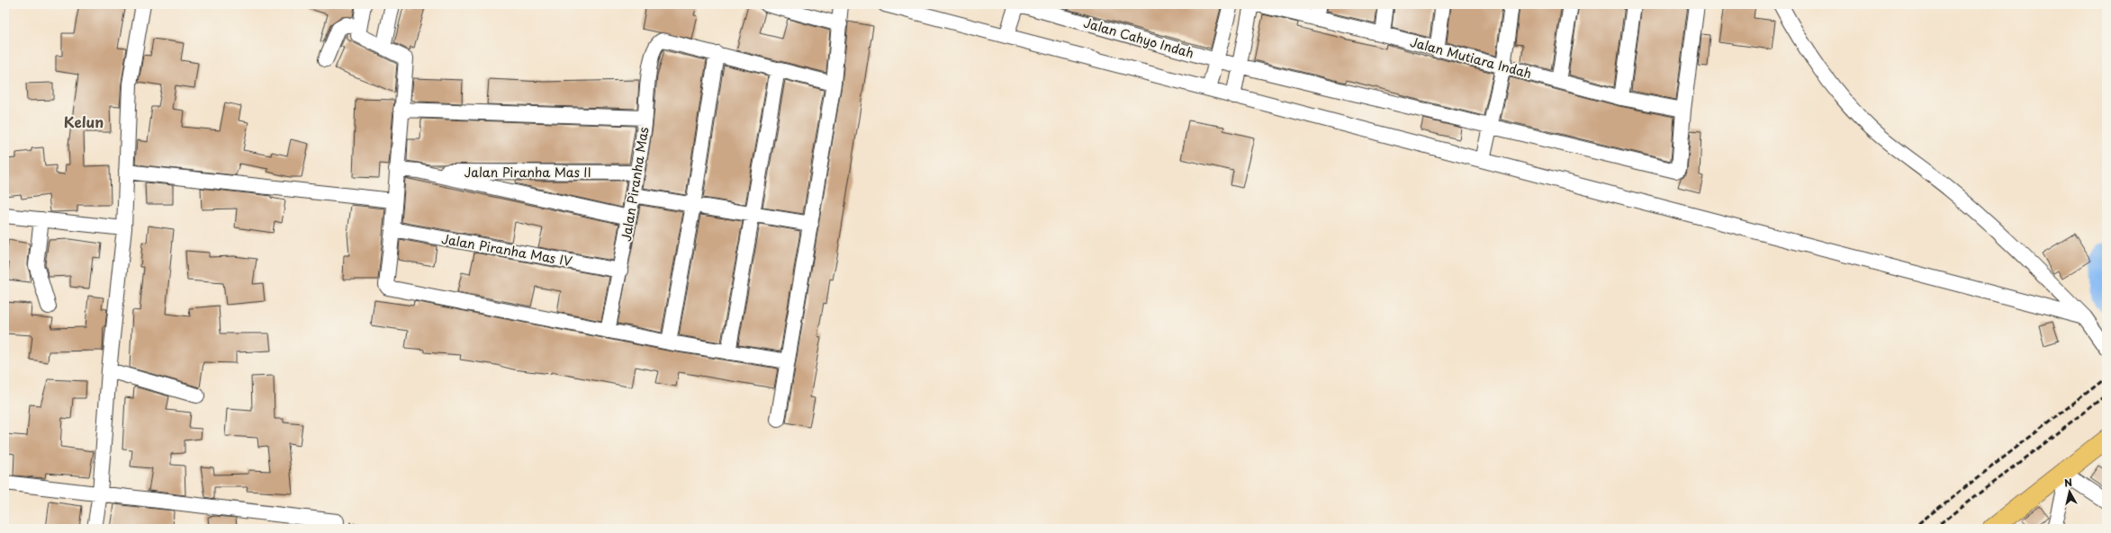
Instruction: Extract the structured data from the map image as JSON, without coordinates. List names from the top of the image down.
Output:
{
  "streets": {
    "street": [
      "Jalan Cahyo Indah",
      "Jalan Mutiara Indah",
      "Jalan Piranha Mas II",
      "Jalan Piranha Mas",
      "Jalan Piranha Mas IV"
    ]
  },
  "crossings": [
    ["Jalan Cahyo Indah", "Jalan Mutiara Indah"],
    ["Jalan Piranha Mas II", "Jalan Piranha Mas"],
    ["Jalan Piranha Mas", "Jalan Piranha Mas IV"]
  ],
  "districts": ["Kelun"],
  "north": "top"
}
